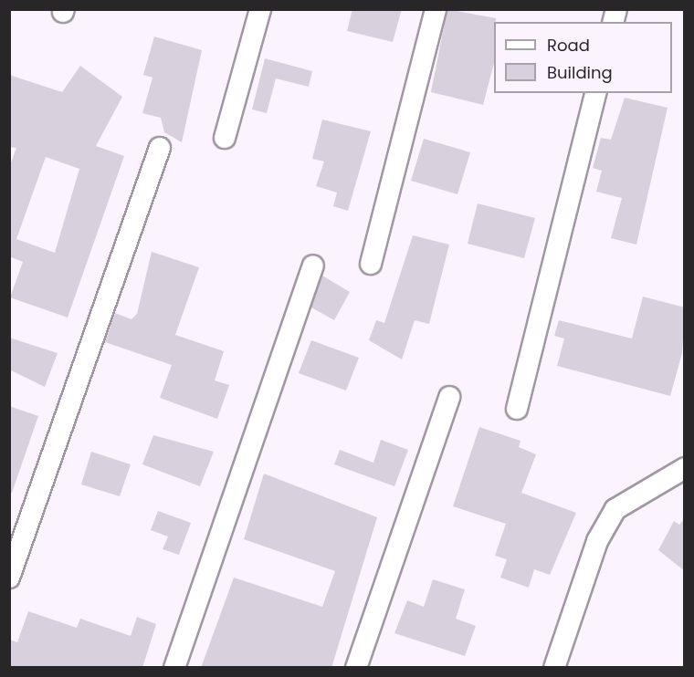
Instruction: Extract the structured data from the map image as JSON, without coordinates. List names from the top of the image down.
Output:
{
  "legend": ["Road", "Building"]
}
